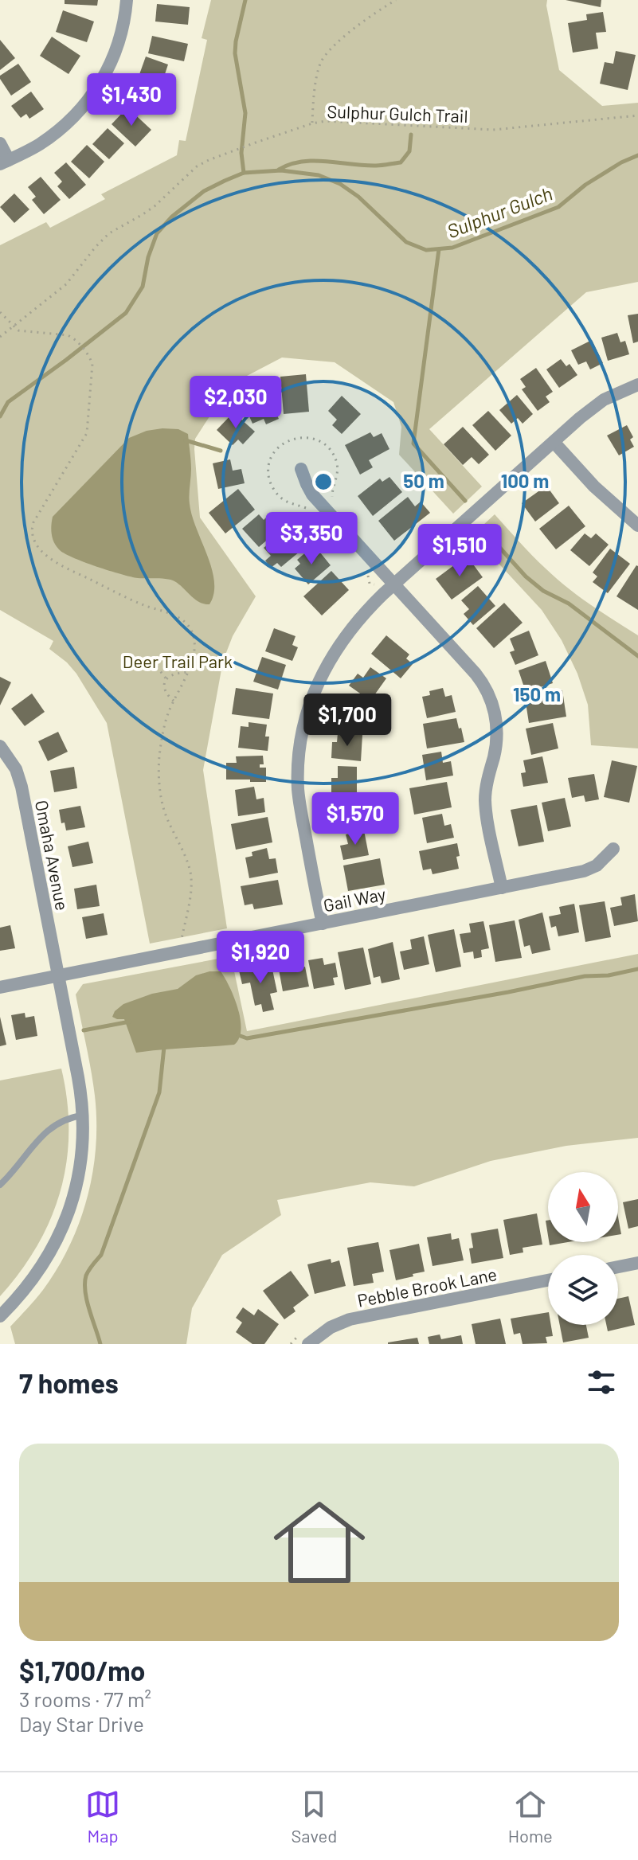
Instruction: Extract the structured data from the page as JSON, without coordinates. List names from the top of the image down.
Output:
{
  "streets": {
    "street": ["Omaha Avenue", "Gail Way", "Pebble Brook Lane"],
    "path": ["Sulphur Gulch Trail"]
  },
  "crossings": [
    ["Omaha Avenue", "Gail Way"]
  ],
  "water": ["Sulphur Gulch"],
  "parks": ["Deer Trail Park"],
  "north": "top",
  "page": {
    "price": [
      "$1,430",
      "$2,030",
      "$3,350",
      "$1,510",
      "$1,700",
      "$1,570",
      "$1,920"
    ],
    "heading": "7 homes",
    "list": [
      {
        "name": "$1,700/mo",
        "note": "3 rooms · 77 m² · Day Star Drive"
      }
    ],
    "tabs": ["Map", "Saved", "Home"]
  },
  "rings": ["50 m", "100 m", "150 m"]
}
